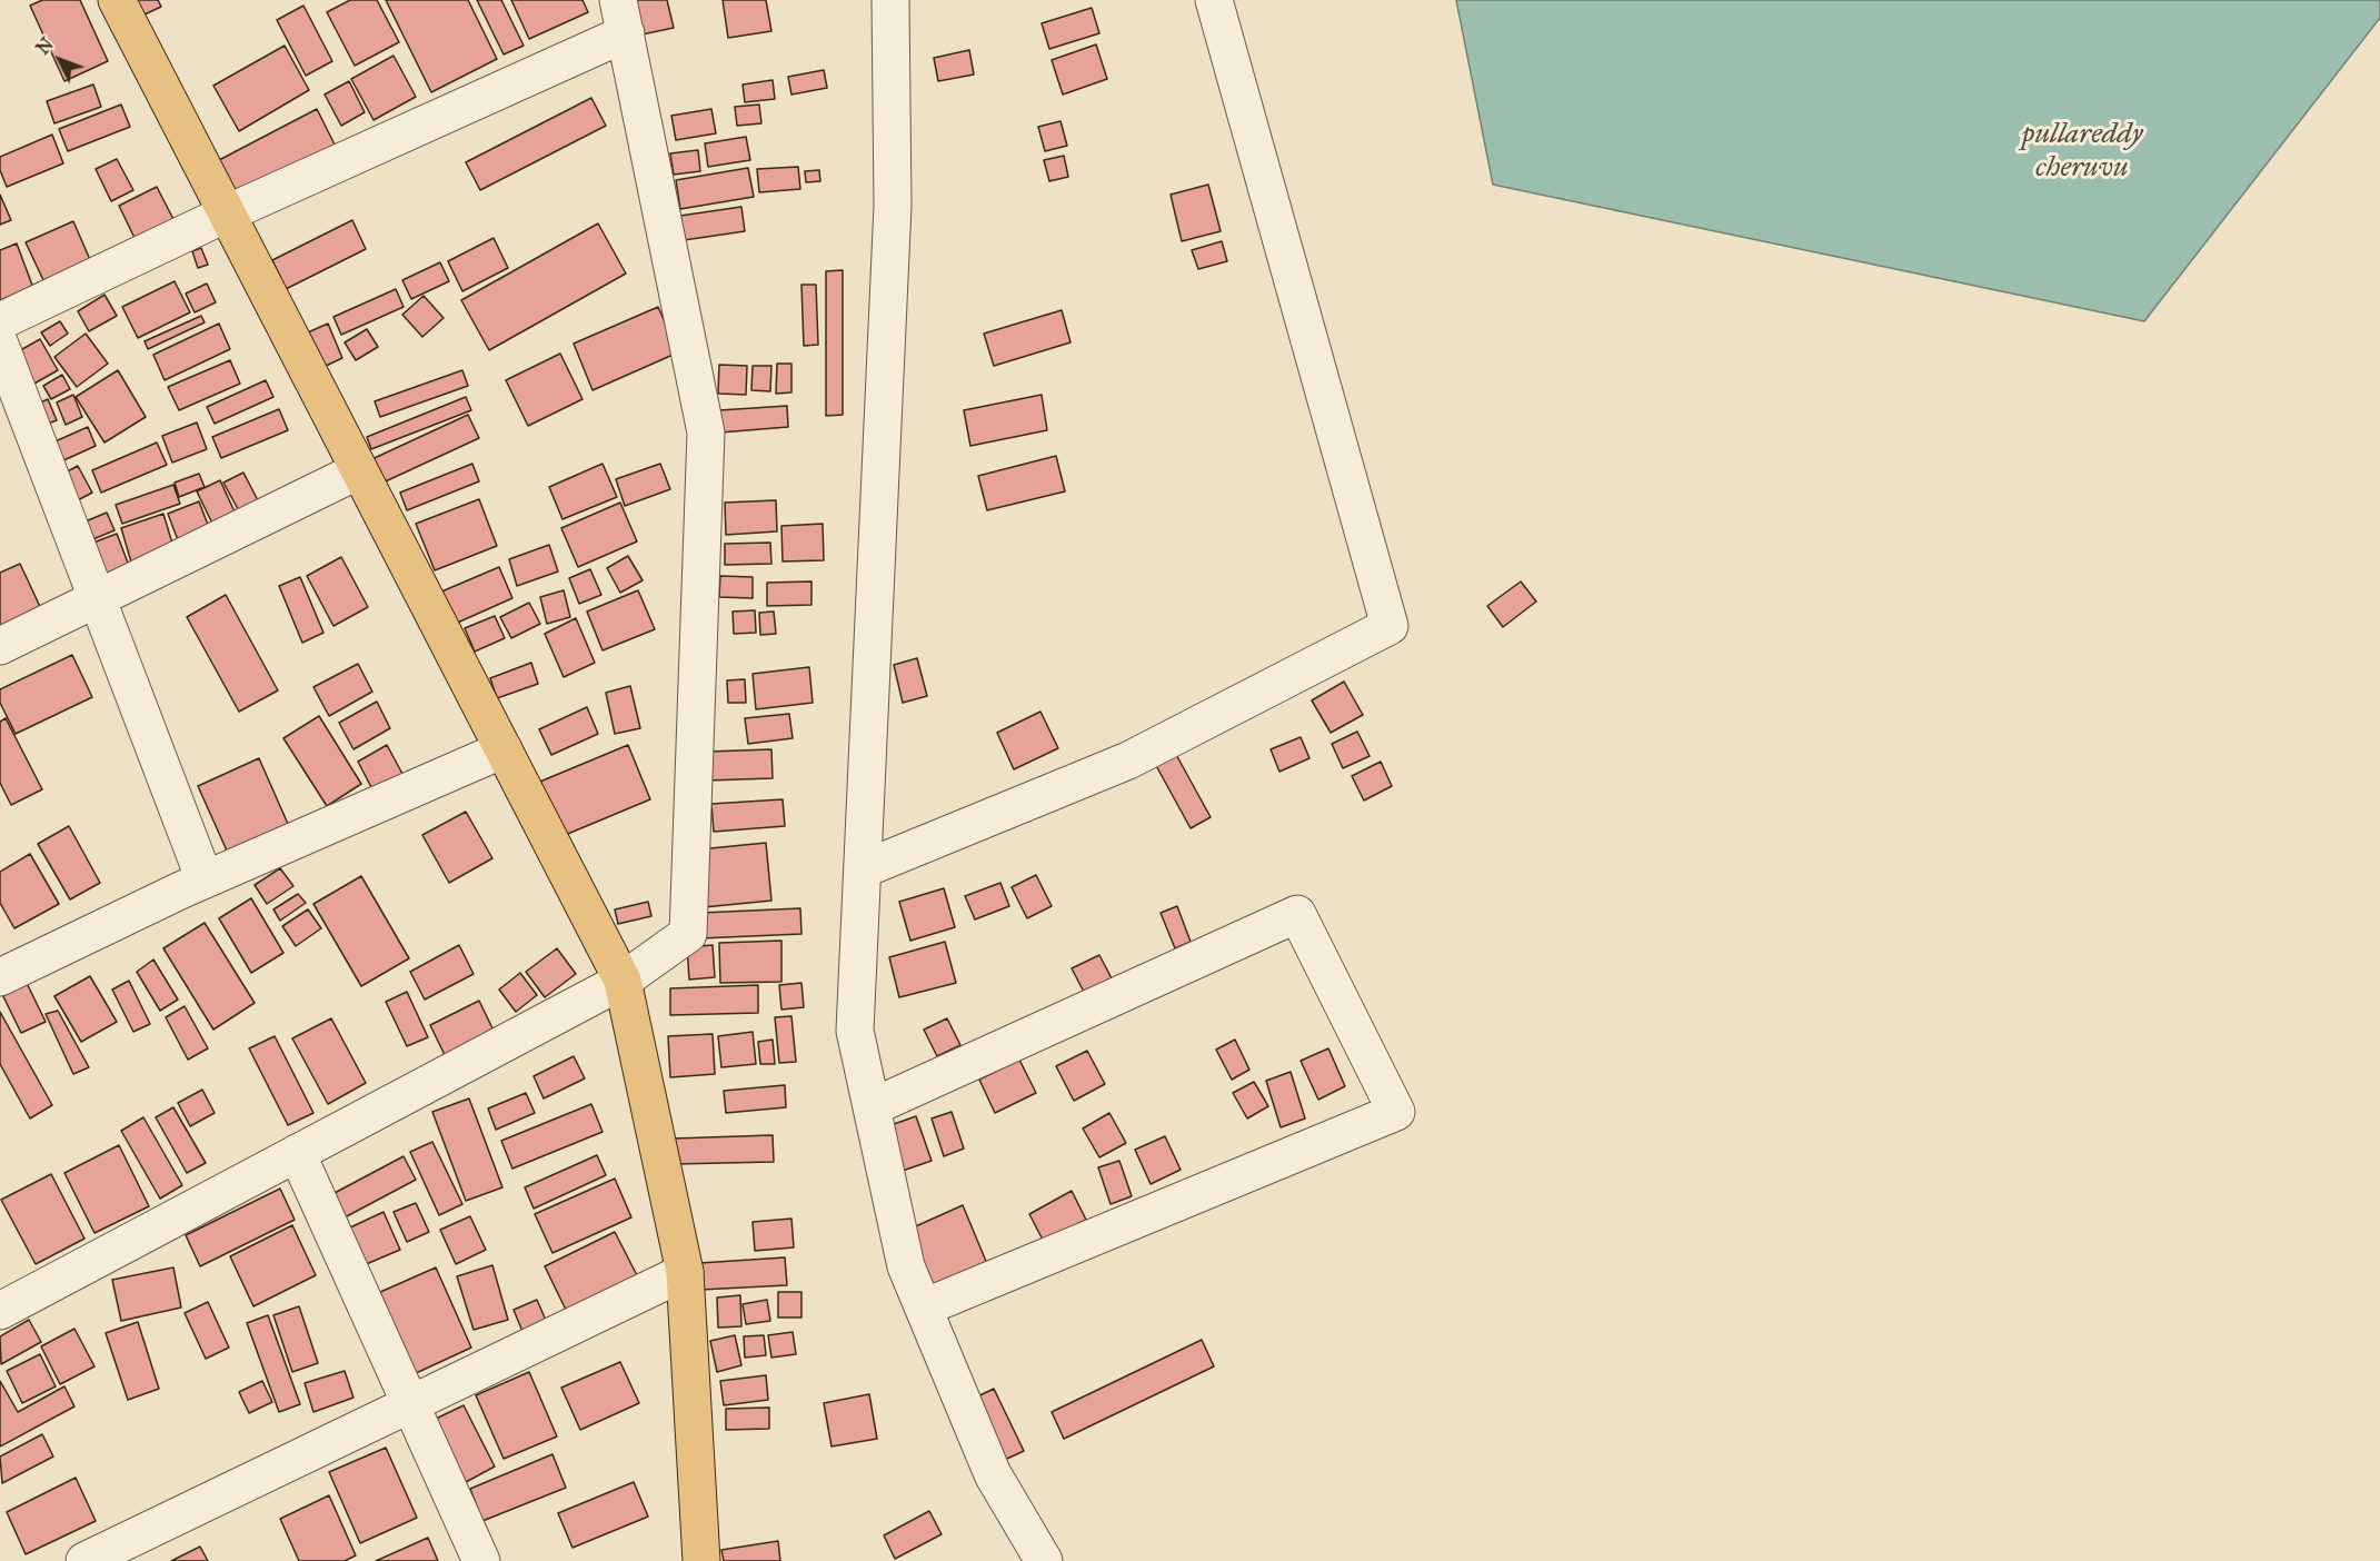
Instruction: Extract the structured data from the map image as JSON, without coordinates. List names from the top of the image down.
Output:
{
  "water": ["pullareddy cheruvu"],
  "north": "top left"
}
